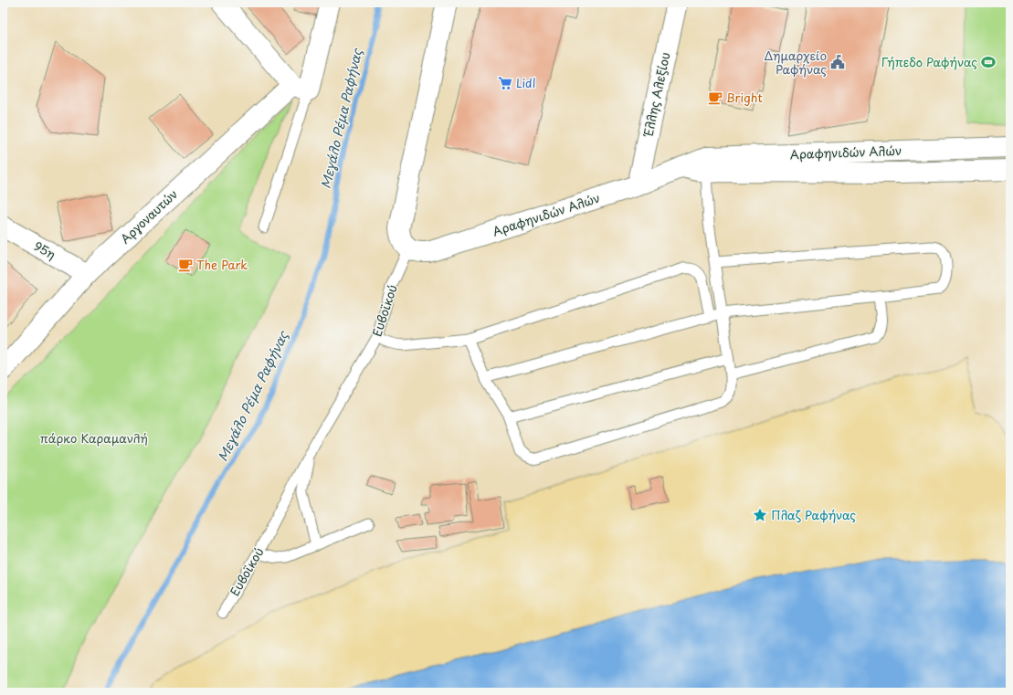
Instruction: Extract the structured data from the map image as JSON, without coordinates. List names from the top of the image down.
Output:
{
  "streets": {
    "street": [
      "Έλλης Αλεξίου",
      "Αραφηνιδών Αλών",
      "Αργοναυτών",
      "95η"
    ],
    "lane": ["Ευβοϊκού"]
  },
  "crossings": [
    ["Έλλης Αλεξίου", "Αραφηνιδών Αλών"],
    ["Αραφηνιδών Αλών", "Ευβοϊκού"],
    ["Αργοναυτών", "95η"]
  ],
  "water": ["Μεγάλο Ρέμα Ραφήνας"],
  "parks": ["πάρκο Καραμανλή"],
  "places": {
    "public building": ["Δημαρχείο Ραφήνας"],
    "sports": ["Γήπεδο Ραφήνας"],
    "supermarket": ["Lidl"],
    "cafe": ["Bright", "The Park"],
    "place": ["Πλαζ Ραφήνας"]
  }
}
